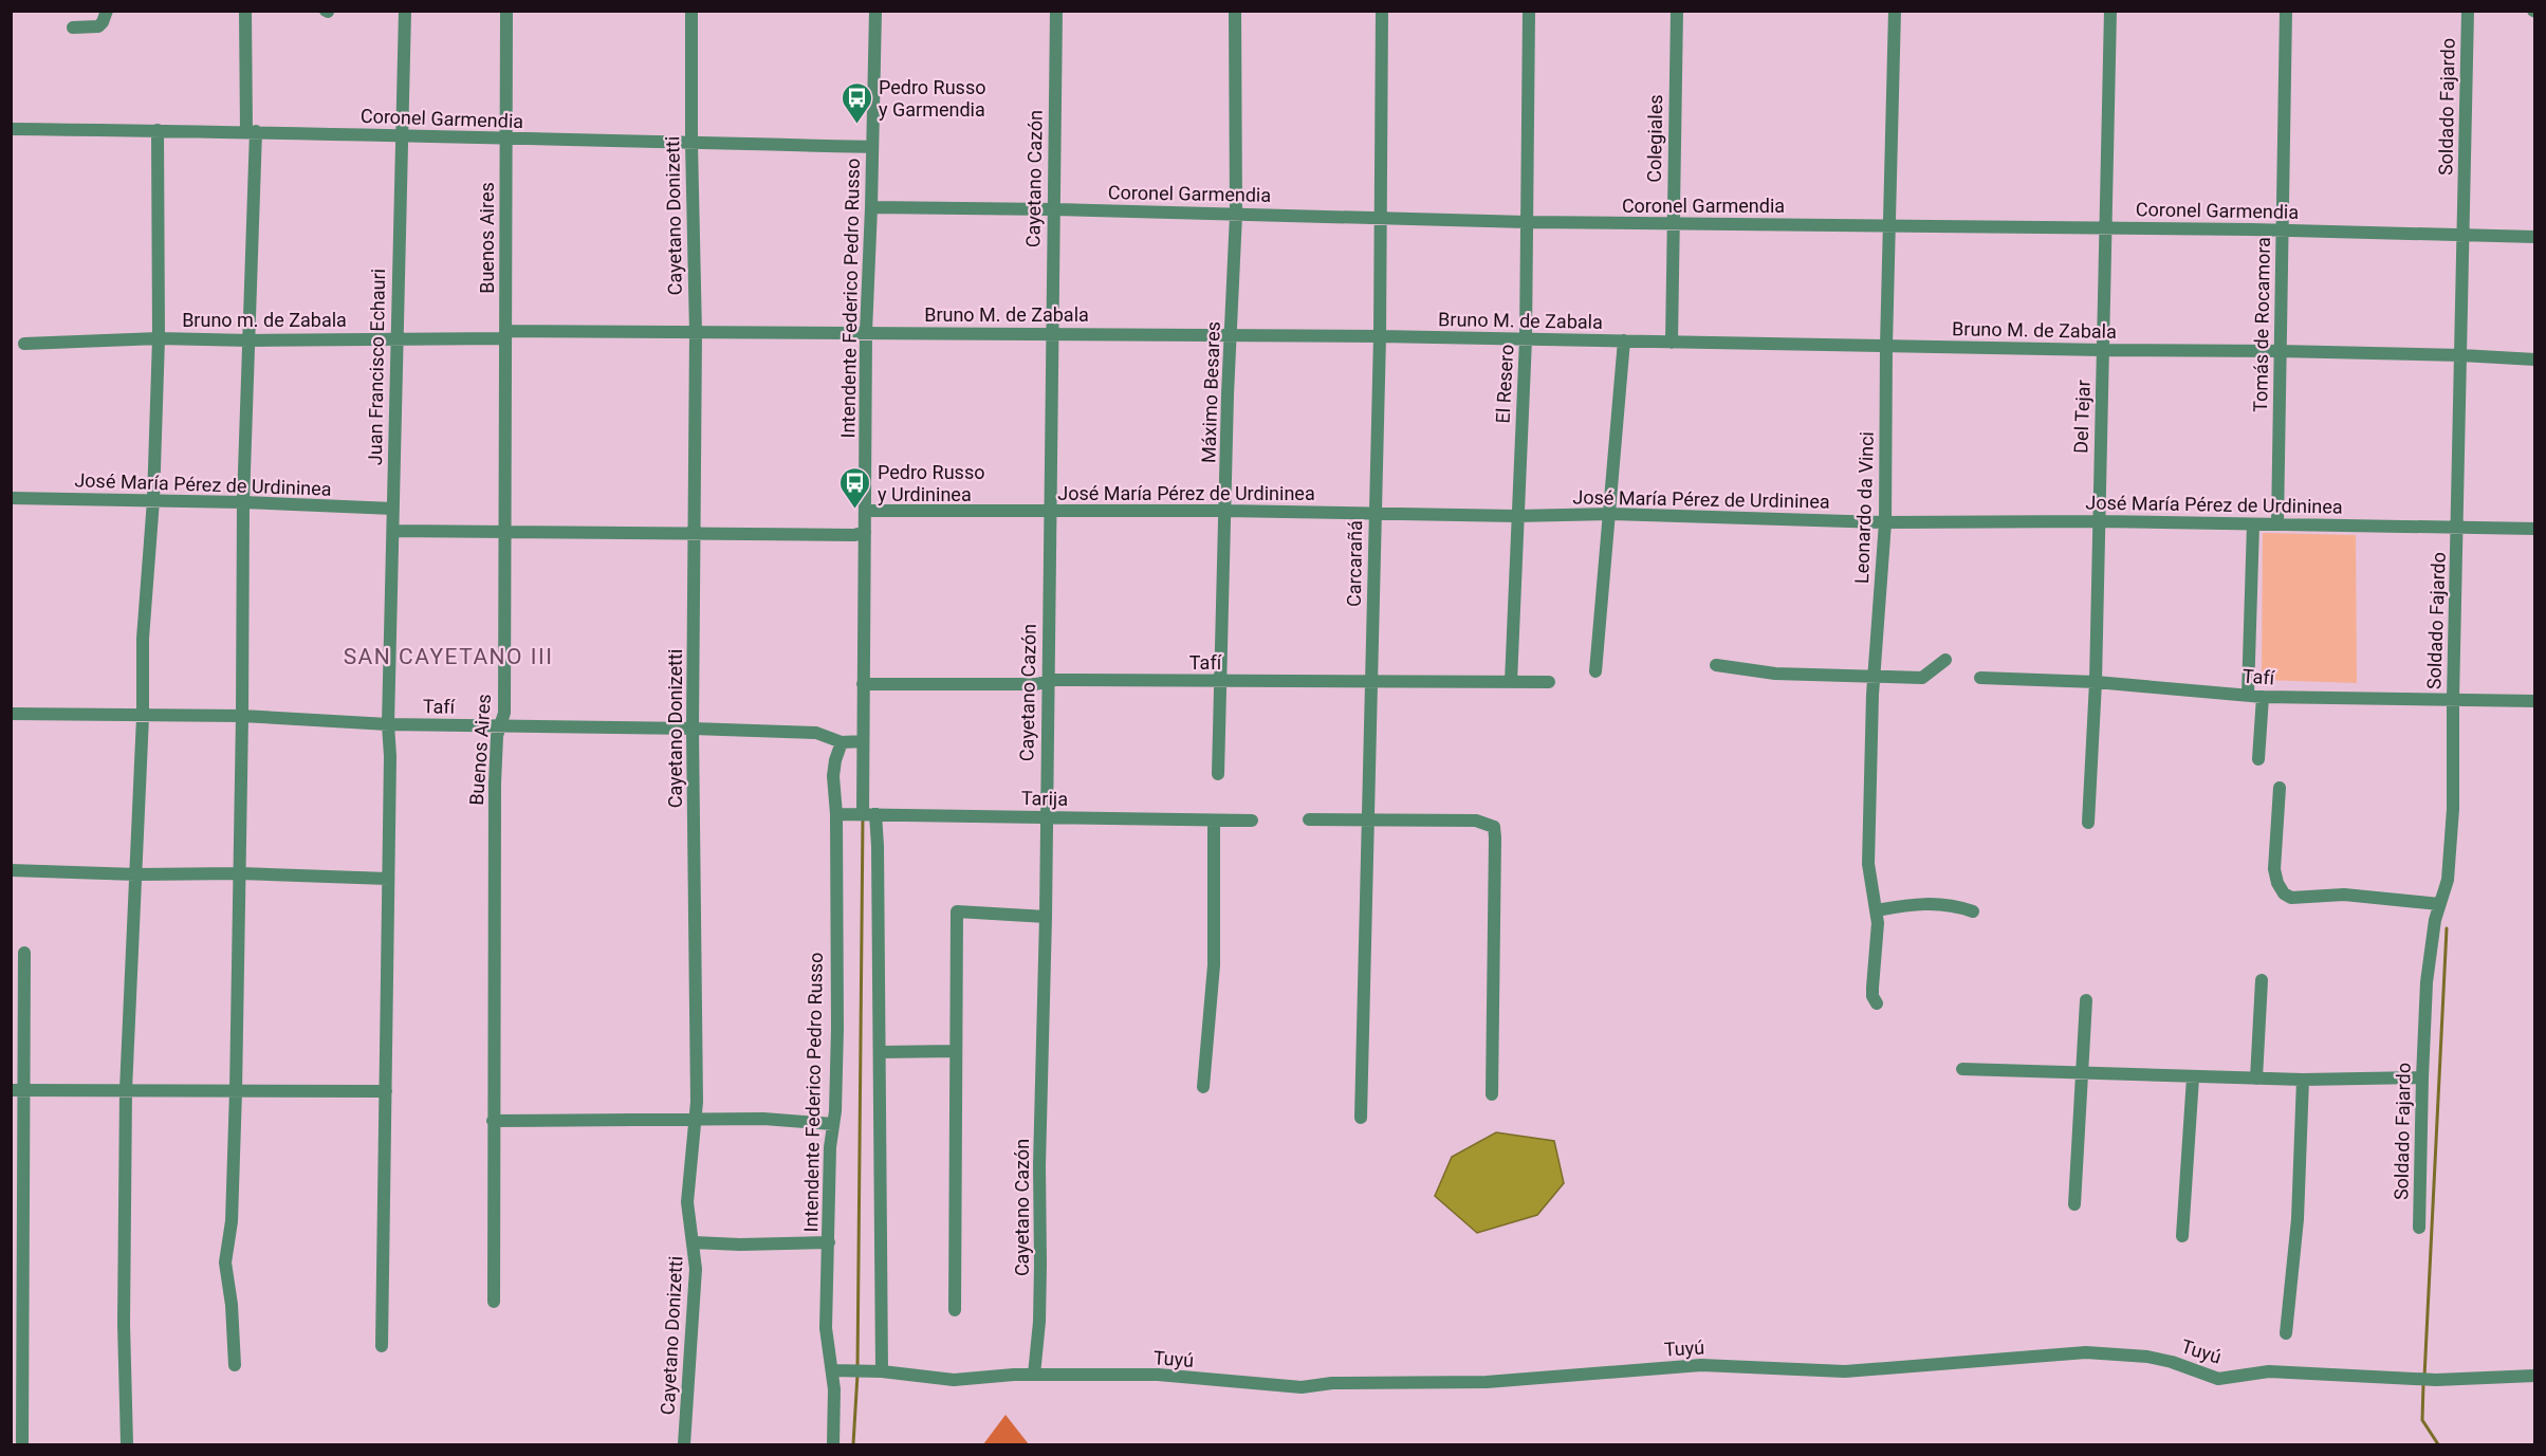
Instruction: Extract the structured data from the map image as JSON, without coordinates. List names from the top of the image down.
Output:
{
  "streets": {
    "street": [
      "Soldado Fajardo",
      "Coronel Garmendia",
      "Colegiales",
      "Cayetano Cazón",
      "Cayetano Donizetti",
      "Buenos Aires",
      "Intendente Federico Pedro Russo",
      "Bruno M. de Zabala",
      "Bruno m. de Zabala",
      "Tomás de Rocamora",
      "Juan Francisco Echauri",
      "El Resero",
      "Máximo Besares",
      "Del Tejar",
      "José María Pérez de Urdininea",
      "Leonardo da Vinci",
      "Carcarañá",
      "Tafí",
      "Tarija",
      "Tuyú"
    ]
  },
  "crossings": [
    ["Soldado Fajardo", "Coronel Garmendia"],
    ["Soldado Fajardo", "Bruno M. de Zabala"],
    ["Soldado Fajardo", "José María Pérez de Urdininea"],
    ["Soldado Fajardo", "Tafí"],
    ["Coronel Garmendia", "Colegiales"],
    ["Coronel Garmendia", "Cayetano Cazón"],
    ["Coronel Garmendia", "Cayetano Donizetti"],
    ["Coronel Garmendia", "Buenos Aires"],
    ["Coronel Garmendia", "Intendente Federico Pedro Russo"],
    ["Coronel Garmendia", "Tomás de Rocamora"],
    ["Coronel Garmendia", "Juan Francisco Echauri"],
    ["Coronel Garmendia", "El Resero"],
    ["Coronel Garmendia", "Máximo Besares"],
    ["Coronel Garmendia", "Del Tejar"],
    ["Coronel Garmendia", "Leonardo da Vinci"],
    ["Coronel Garmendia", "Carcarañá"],
    ["Colegiales", "Bruno M. de Zabala"],
    ["Cayetano Cazón", "Bruno M. de Zabala"],
    ["Cayetano Cazón", "José María Pérez de Urdininea"],
    ["Cayetano Cazón", "Tafí"],
    ["Cayetano Cazón", "Tarija"],
    ["Cayetano Cazón", "Tuyú"],
    ["Cayetano Donizetti", "Bruno M. de Zabala"],
    ["Cayetano Donizetti", "Tafí"],
    ["Buenos Aires", "Bruno M. de Zabala"],
    ["Buenos Aires", "Bruno m. de Zabala"],
    ["Buenos Aires", "Tafí"],
    ["Intendente Federico Pedro Russo", "Bruno M. de Zabala"],
    ["Intendente Federico Pedro Russo", "José María Pérez de Urdininea"],
    ["Intendente Federico Pedro Russo", "Tafí"],
    ["Intendente Federico Pedro Russo", "Tarija"],
    ["Intendente Federico Pedro Russo", "Tuyú"],
    ["Bruno M. de Zabala", "Bruno m. de Zabala"],
    ["Bruno M. de Zabala", "Tomás de Rocamora"],
    ["Bruno M. de Zabala", "El Resero"],
    ["Bruno M. de Zabala", "Máximo Besares"],
    ["Bruno M. de Zabala", "Del Tejar"],
    ["Bruno M. de Zabala", "Leonardo da Vinci"],
    ["Bruno M. de Zabala", "Carcarañá"],
    ["Bruno m. de Zabala", "Juan Francisco Echauri"],
    ["Tomás de Rocamora", "José María Pérez de Urdininea"],
    ["Juan Francisco Echauri", "José María Pérez de Urdininea"],
    ["Juan Francisco Echauri", "Tafí"],
    ["El Resero", "José María Pérez de Urdininea"],
    ["El Resero", "Tafí"],
    ["Máximo Besares", "José María Pérez de Urdininea"],
    ["Máximo Besares", "Tafí"],
    ["Del Tejar", "José María Pérez de Urdininea"],
    ["Del Tejar", "Tafí"],
    ["José María Pérez de Urdininea", "Leonardo da Vinci"],
    ["José María Pérez de Urdininea", "Carcarañá"],
    ["Carcarañá", "Tafí"]
  ],
  "districts": ["SAN CAYETANO III"],
  "places": {
    "bus stop": ["Pedro Russo y Garmendia", "Pedro Russo y Urdininea"]
  }
}
